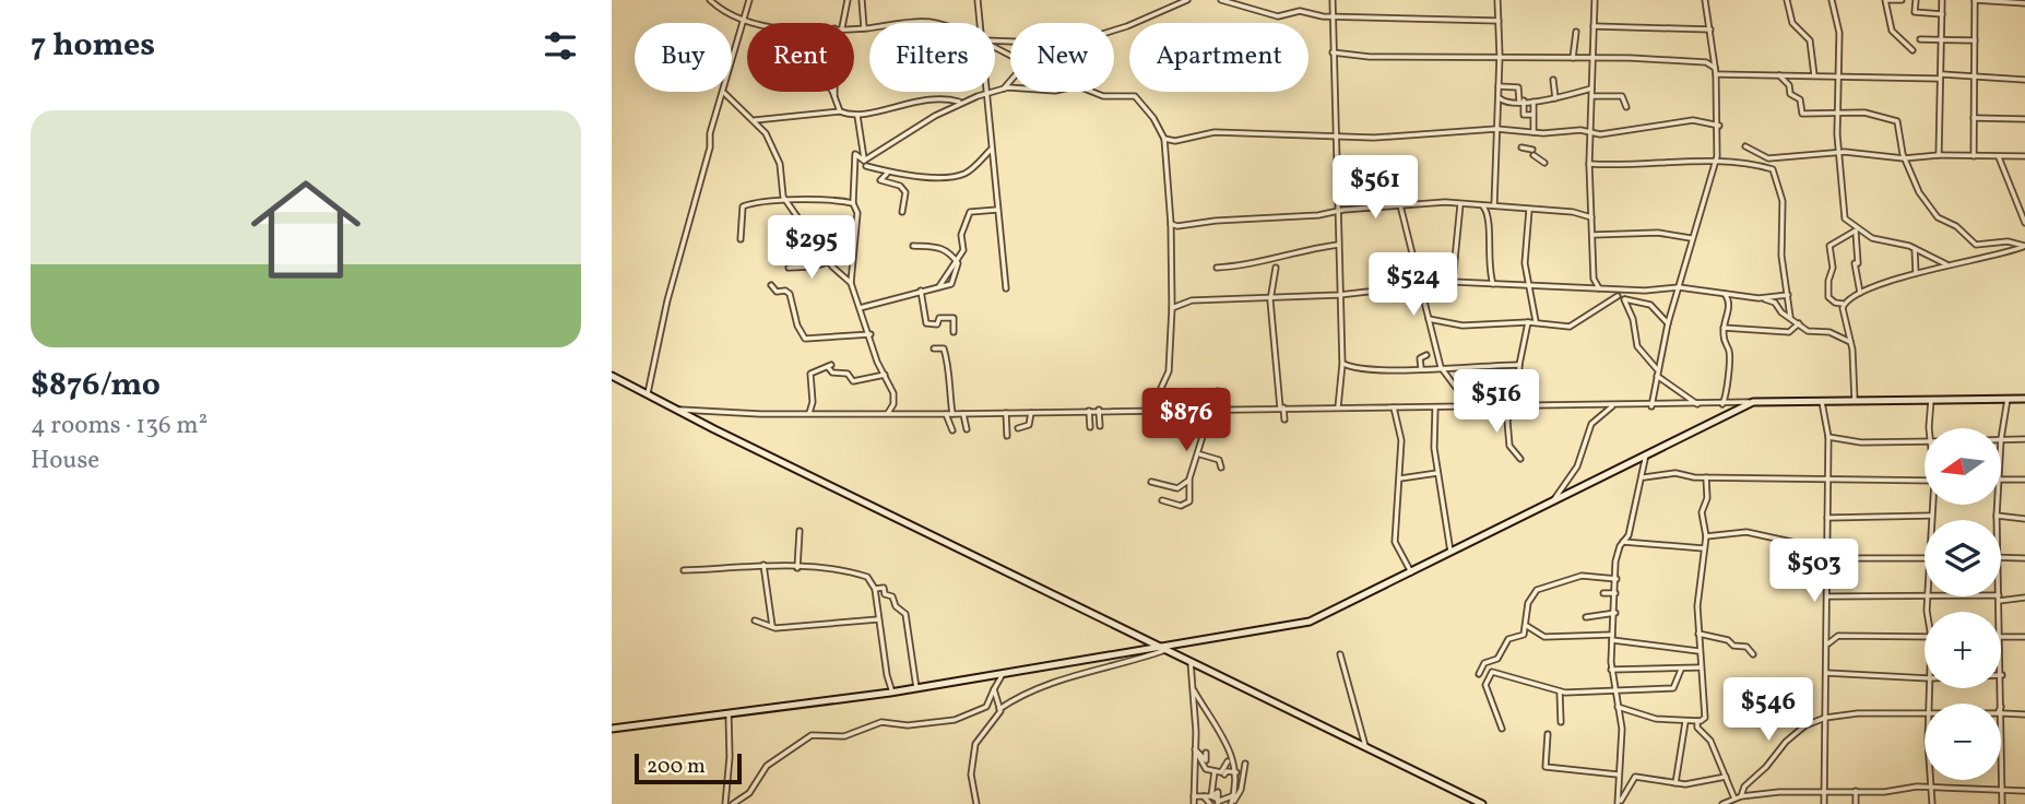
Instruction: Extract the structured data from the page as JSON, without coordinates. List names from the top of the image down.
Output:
{
  "scale_bar": "200 m",
  "north": "left",
  "page": {
    "heading": "7 homes",
    "chip": [
      "Buy",
      "Rent",
      "Filters",
      "New",
      "Apartment"
    ],
    "list": [
      {
        "name": "$876/mo",
        "note": "4 rooms · 136 m² · House"
      }
    ],
    "price": [
      "$561",
      "$295",
      "$524",
      "$516",
      "$876",
      "$503",
      "$546"
    ],
    "map_buttons": ["+", "−"],
    "scale": "200 m"
  }
}
